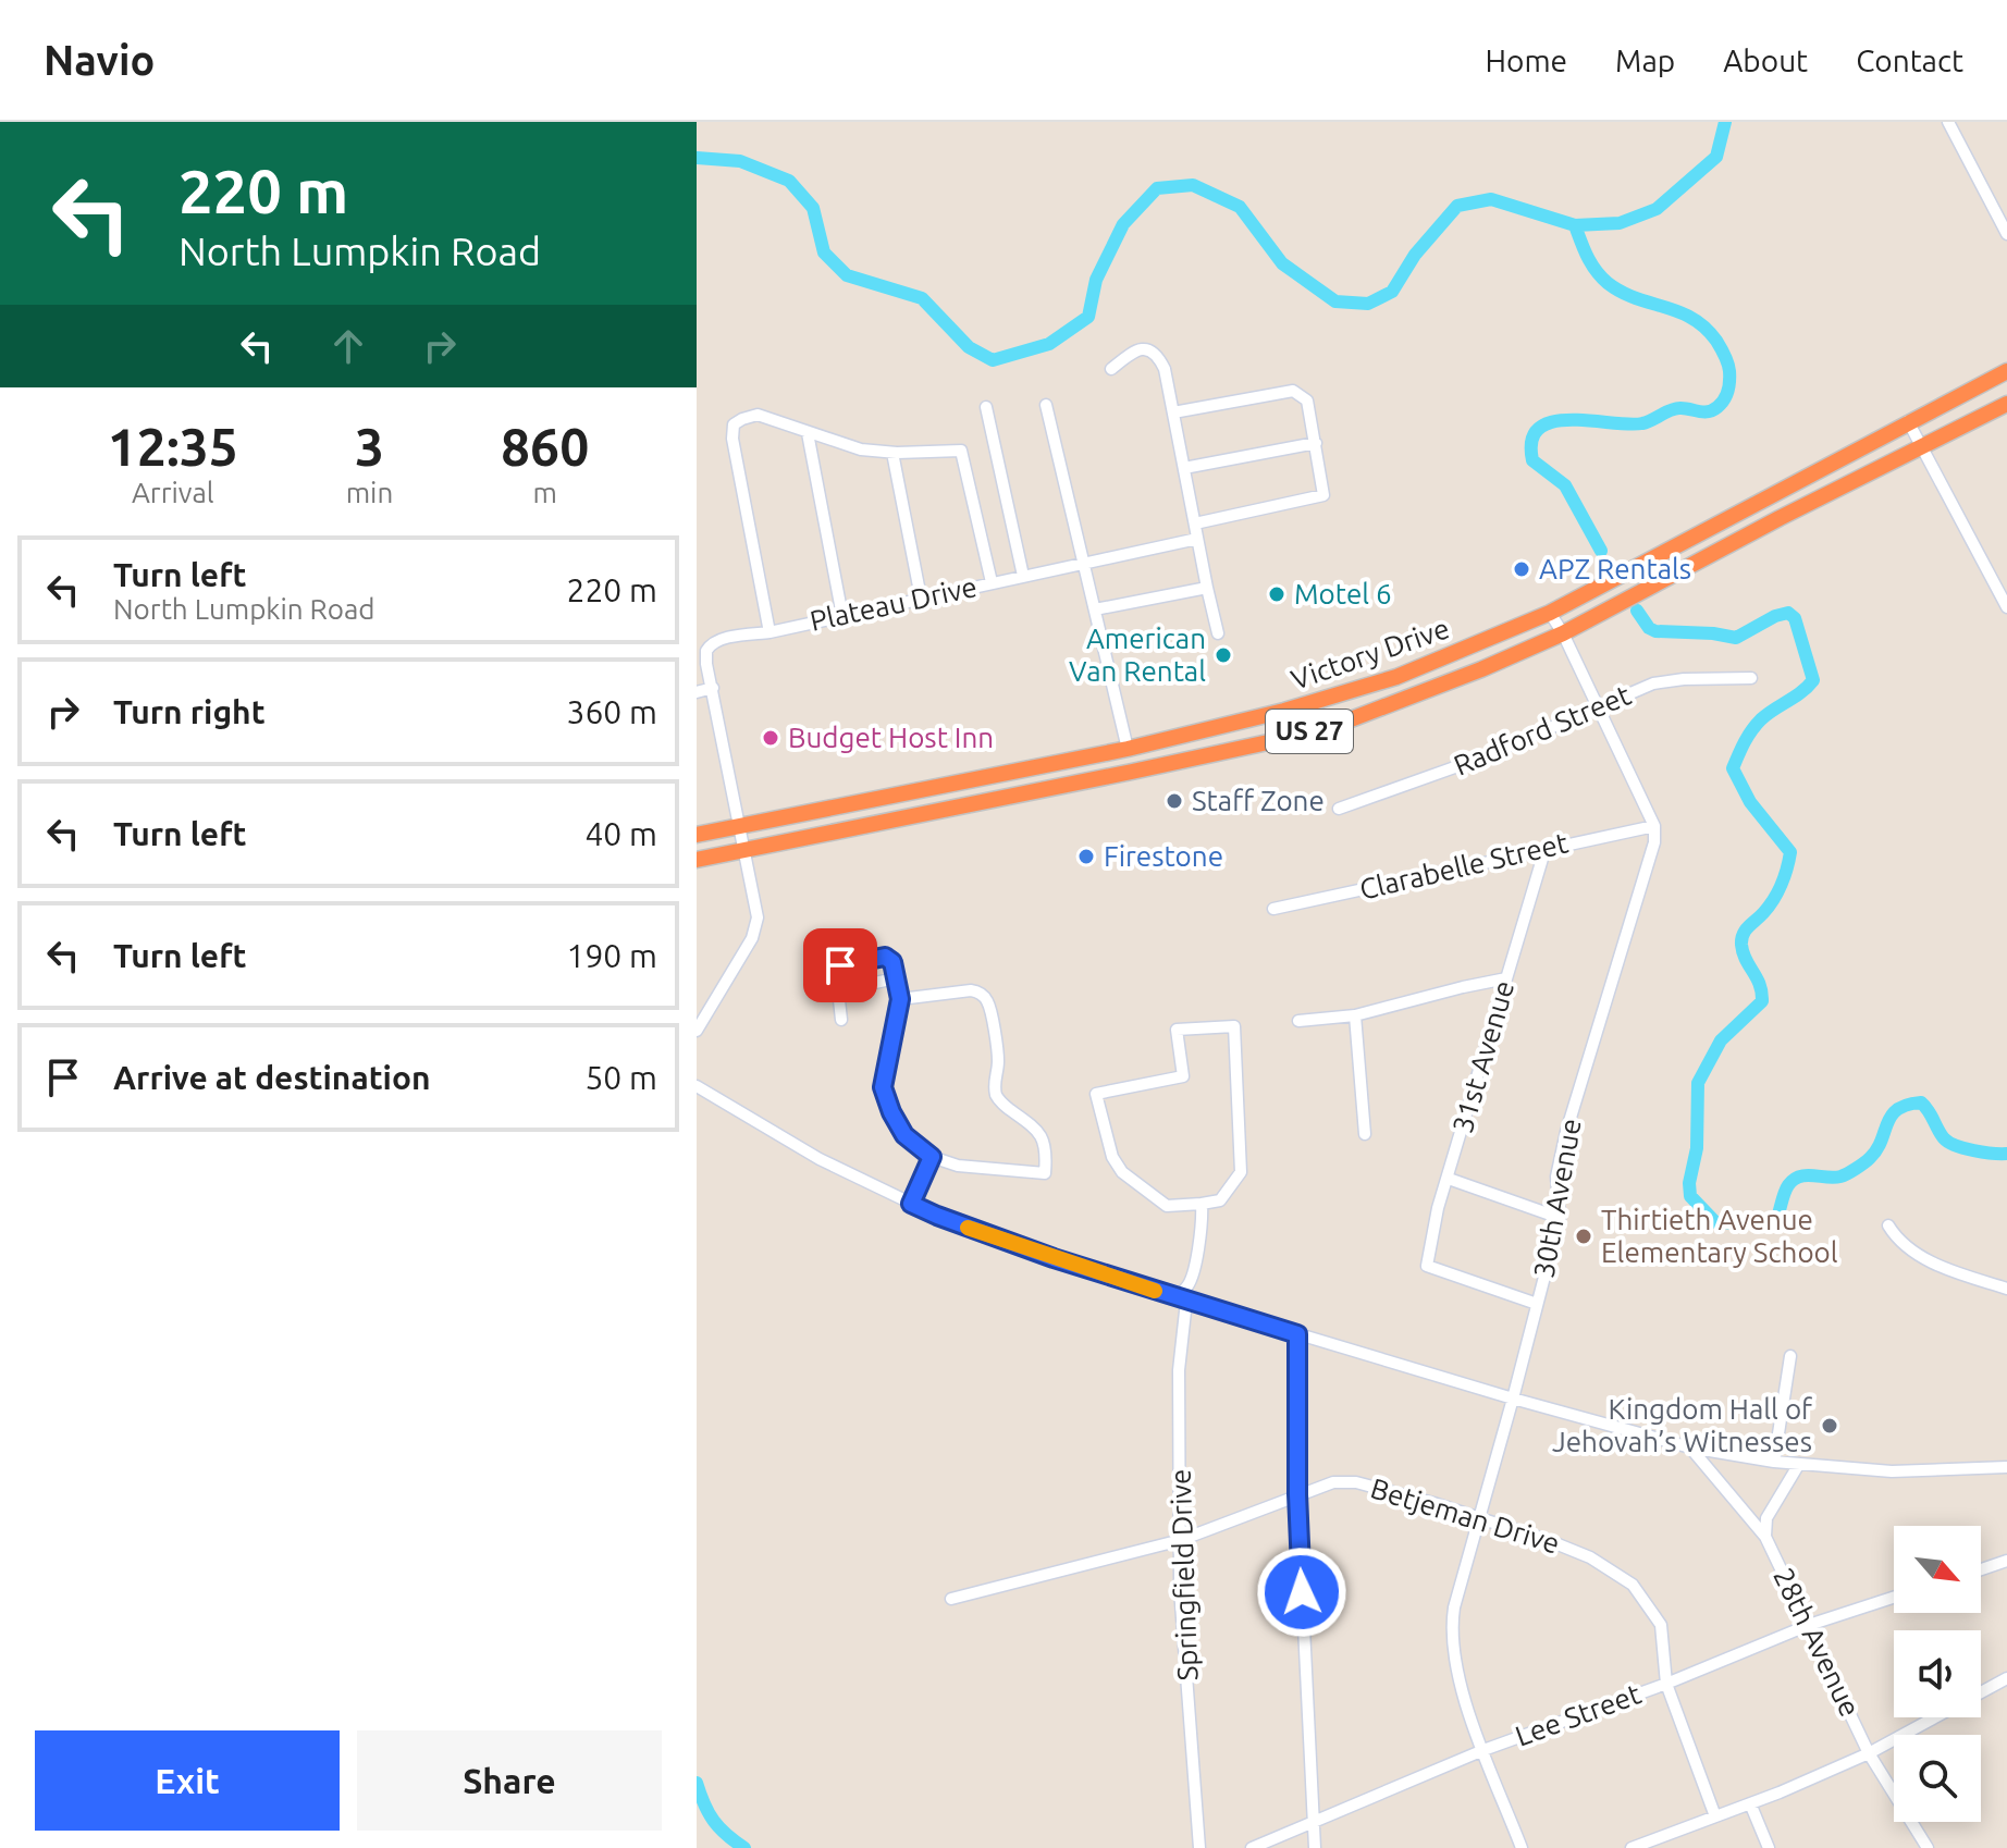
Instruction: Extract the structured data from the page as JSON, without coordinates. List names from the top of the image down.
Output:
{
  "streets": {
    "highway": ["Victory Drive", "US 27"],
    "street": [
      "Plateau Drive",
      "Radford Street",
      "Clarabelle Street",
      "31st Avenue",
      "30th Avenue",
      "Betjeman Drive",
      "Springfield Drive",
      "28th Avenue",
      "Lee Street"
    ]
  },
  "crossings": [
    ["Clarabelle Street", "31st Avenue"],
    ["Clarabelle Street", "30th Avenue"],
    ["31st Avenue", "30th Avenue"],
    ["30th Avenue", "Betjeman Drive"],
    ["30th Avenue", "Lee Street"],
    ["Betjeman Drive", "Springfield Drive"],
    ["Betjeman Drive", "Lee Street"],
    ["28th Avenue", "Lee Street"]
  ],
  "places": [
    "APZ Rentals",
    "Motel 6",
    "American Van Rental",
    "Budget Host Inn",
    "Staff Zone",
    "Firestone",
    "Thirtieth Avenue Elementary School",
    "Kingdom Hall of Jehovah’s Witnesses"
  ],
  "north": "bottom right",
  "page": {
    "header": "Navio",
    "nav": [
      "Home",
      "Map",
      "About",
      "Contact"
    ],
    "turn": ["220 m", "North Lumpkin Road"],
    "eta": [
      "12:35",
      "Arrival",
      "3",
      "min",
      "860",
      "m"
    ],
    "list": [
      {
        "name": "Turn left",
        "note": "North Lumpkin Road",
        "value": "220 m"
      },
      {
        "name": "Turn right",
        "value": "360 m"
      },
      {
        "name": "Turn left",
        "value": "40 m"
      },
      {
        "name": "Turn left",
        "value": "190 m"
      },
      {
        "name": "Arrive at destination",
        "value": "50 m"
      }
    ],
    "buttons": ["Exit", "Share"]
  }
}
